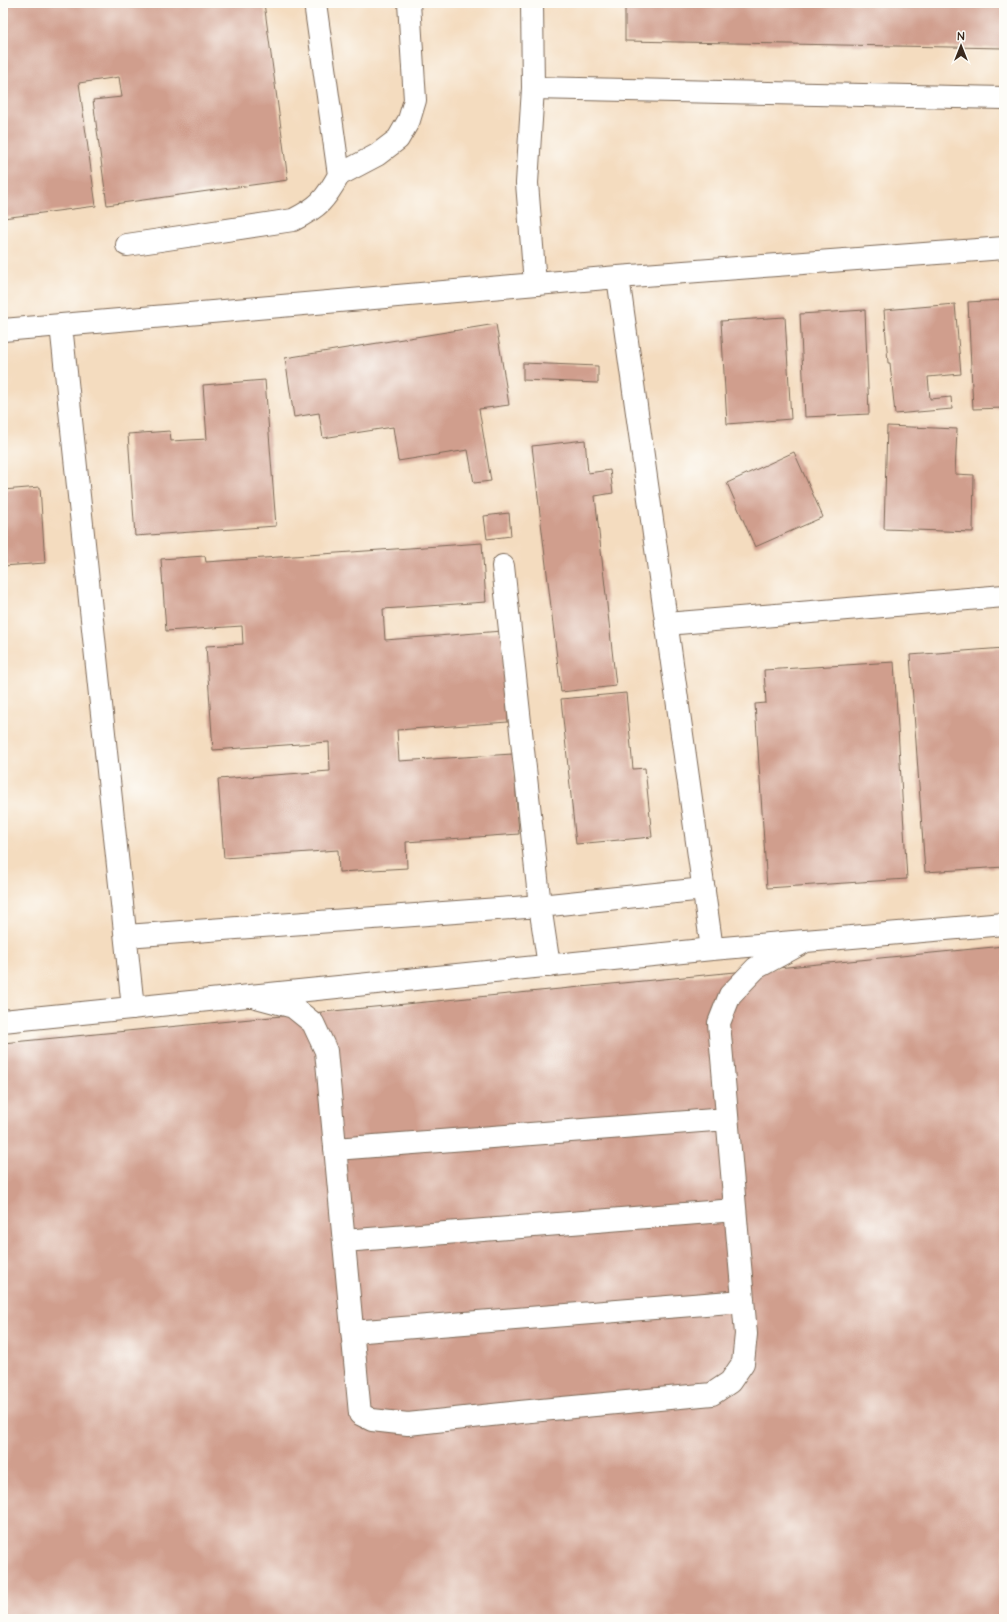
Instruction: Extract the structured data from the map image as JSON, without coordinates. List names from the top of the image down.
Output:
{
  "north": "top"
}
